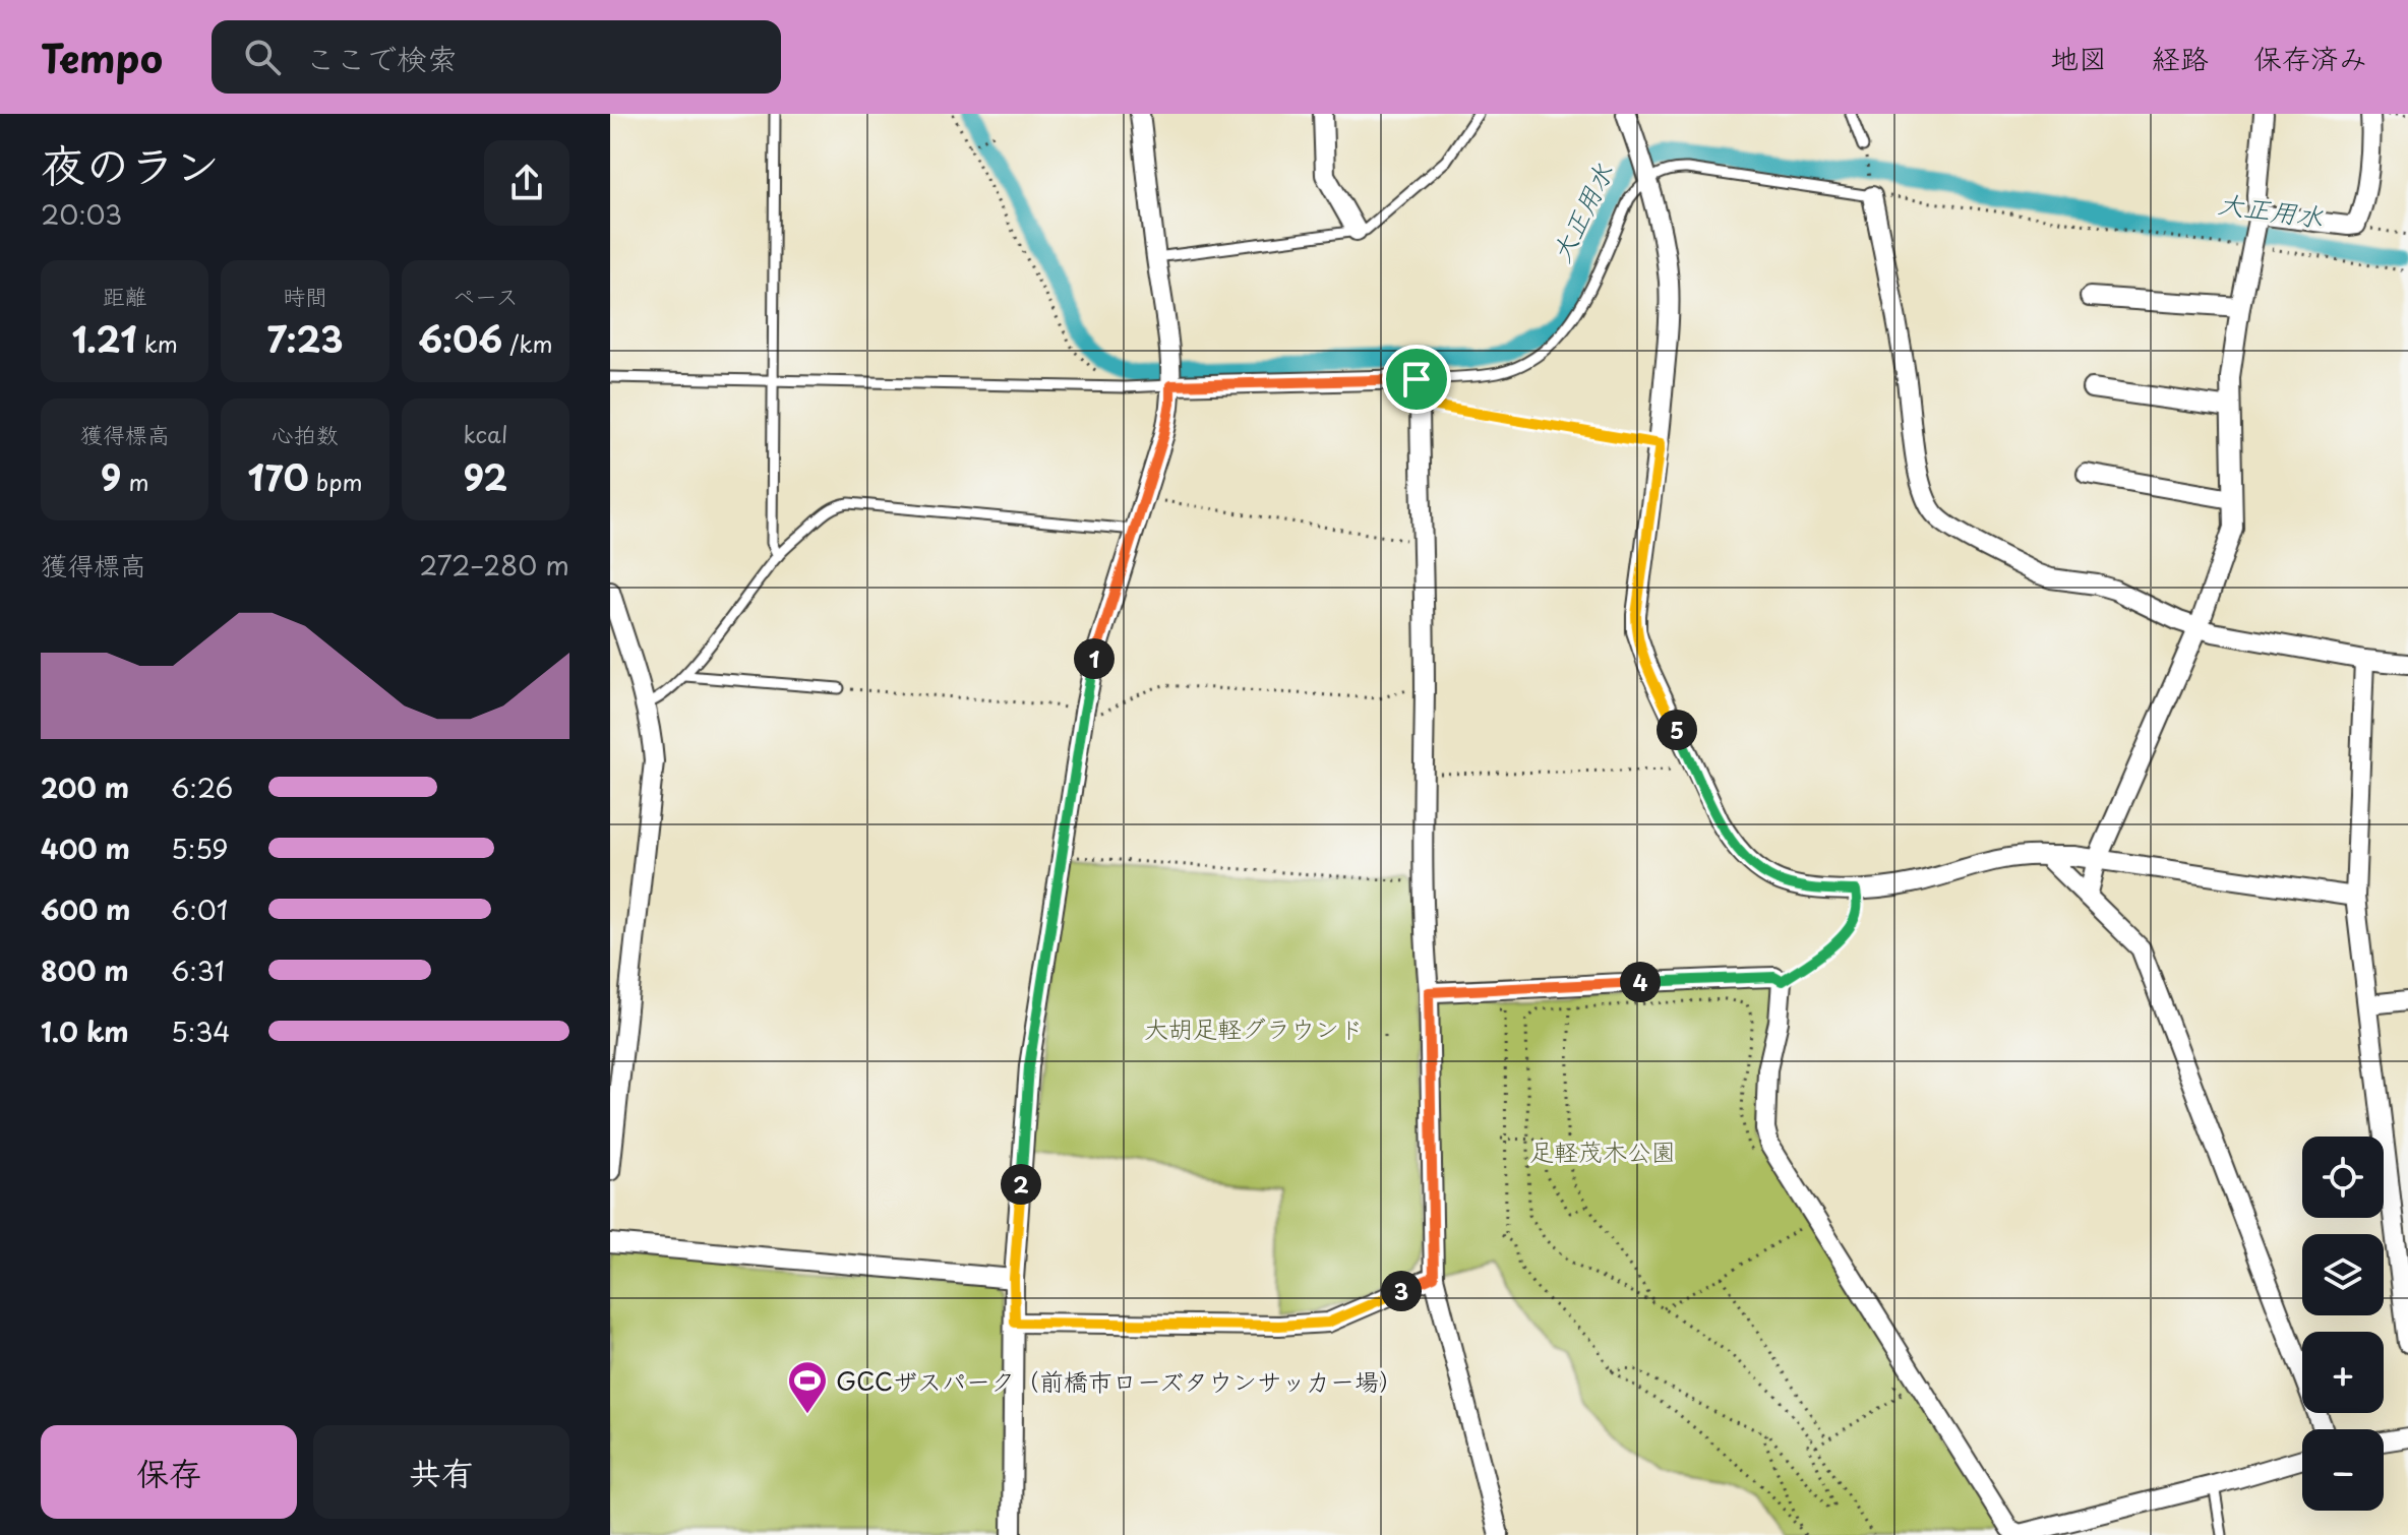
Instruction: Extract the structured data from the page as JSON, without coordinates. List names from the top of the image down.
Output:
{
  "water": ["大正用水"],
  "parks": ["大胡足軽グラウンド", "足軽茂木公園"],
  "places": {
    "sports": ["GCCザスパーク（前橋市ローズタウンサッカー場）"]
  },
  "page": {
    "header": "Tempo",
    "search": "ここで検索",
    "nav": ["地図", "経路", "保存済み"],
    "heading": ["夜のラン", "20:03"],
    "stats": [
      ["距離", "1.21 km"],
      ["時間", "7:23"],
      ["ペース", "6:06 /km"],
      ["獲得標高", "9 m"],
      ["心拍数", "170 bpm"],
      ["kcal", "92"]
    ],
    "chart": ["獲得標高", "272–280 m"],
    "pins": [
      "1",
      "5",
      "4",
      "2",
      "3"
    ],
    "list": [
      {
        "name": "200 m",
        "note": "6:26"
      },
      {
        "name": "400 m",
        "note": "5:59"
      },
      {
        "name": "600 m",
        "note": "6:01"
      },
      {
        "name": "800 m",
        "note": "6:31"
      },
      {
        "name": "1.0 km",
        "note": "5:34"
      }
    ],
    "map_buttons": ["+", "−"],
    "buttons": ["保存", "共有"]
  }
}
